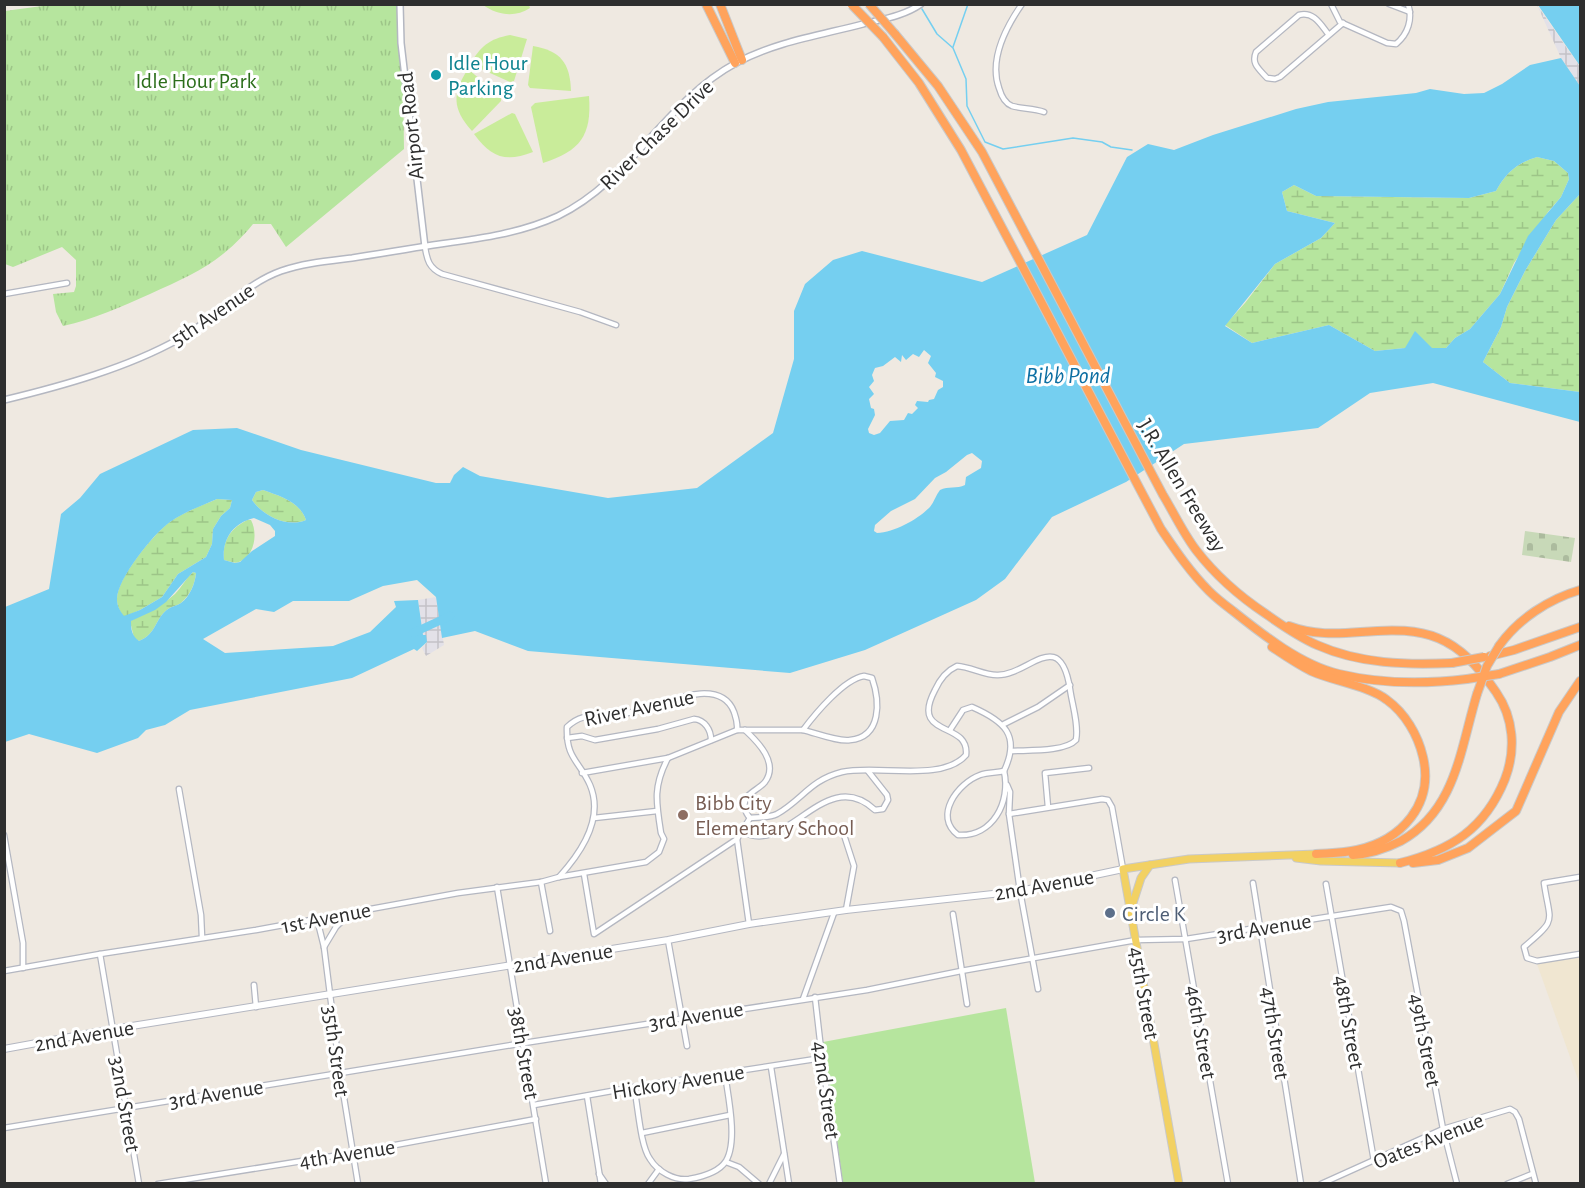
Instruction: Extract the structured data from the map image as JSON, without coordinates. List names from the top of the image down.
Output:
{
  "streets": {
    "highway": ["J.R. Allen Freeway"],
    "main road": ["2nd Avenue", "45th Street"],
    "street": [
      "Airport Road",
      "River Chase Drive",
      "5th Avenue",
      "River Avenue",
      "1st Avenue",
      "3rd Avenue",
      "48th Street",
      "46th Street",
      "47th Street",
      "49th Street",
      "35th Street",
      "38th Street",
      "Hickory Avenue",
      "42nd Street",
      "32nd Street",
      "Oates Avenue",
      "4th Avenue"
    ]
  },
  "crossings": [
    ["Airport Road", "River Chase Drive"],
    ["Airport Road", "5th Avenue"],
    ["River Chase Drive", "5th Avenue"],
    ["2nd Avenue", "45th Street"],
    ["2nd Avenue", "35th Street"],
    ["2nd Avenue", "38th Street"],
    ["2nd Avenue", "32nd Street"],
    ["1st Avenue", "35th Street"],
    ["1st Avenue", "38th Street"],
    ["1st Avenue", "32nd Street"],
    ["3rd Avenue", "45th Street"],
    ["3rd Avenue", "48th Street"],
    ["3rd Avenue", "46th Street"],
    ["3rd Avenue", "47th Street"],
    ["3rd Avenue", "49th Street"],
    ["3rd Avenue", "35th Street"],
    ["3rd Avenue", "38th Street"],
    ["3rd Avenue", "42nd Street"],
    ["3rd Avenue", "32nd Street"],
    ["48th Street", "Oates Avenue"],
    ["49th Street", "Oates Avenue"],
    ["35th Street", "4th Avenue"],
    ["38th Street", "Hickory Avenue"],
    ["38th Street", "4th Avenue"],
    ["Hickory Avenue", "42nd Street"]
  ],
  "water": ["Bibb Pond"],
  "parks": ["Idle Hour Park"],
  "places": ["Idle Hour Parking", "Bibb City Elementary School", "Circle K"]
}
